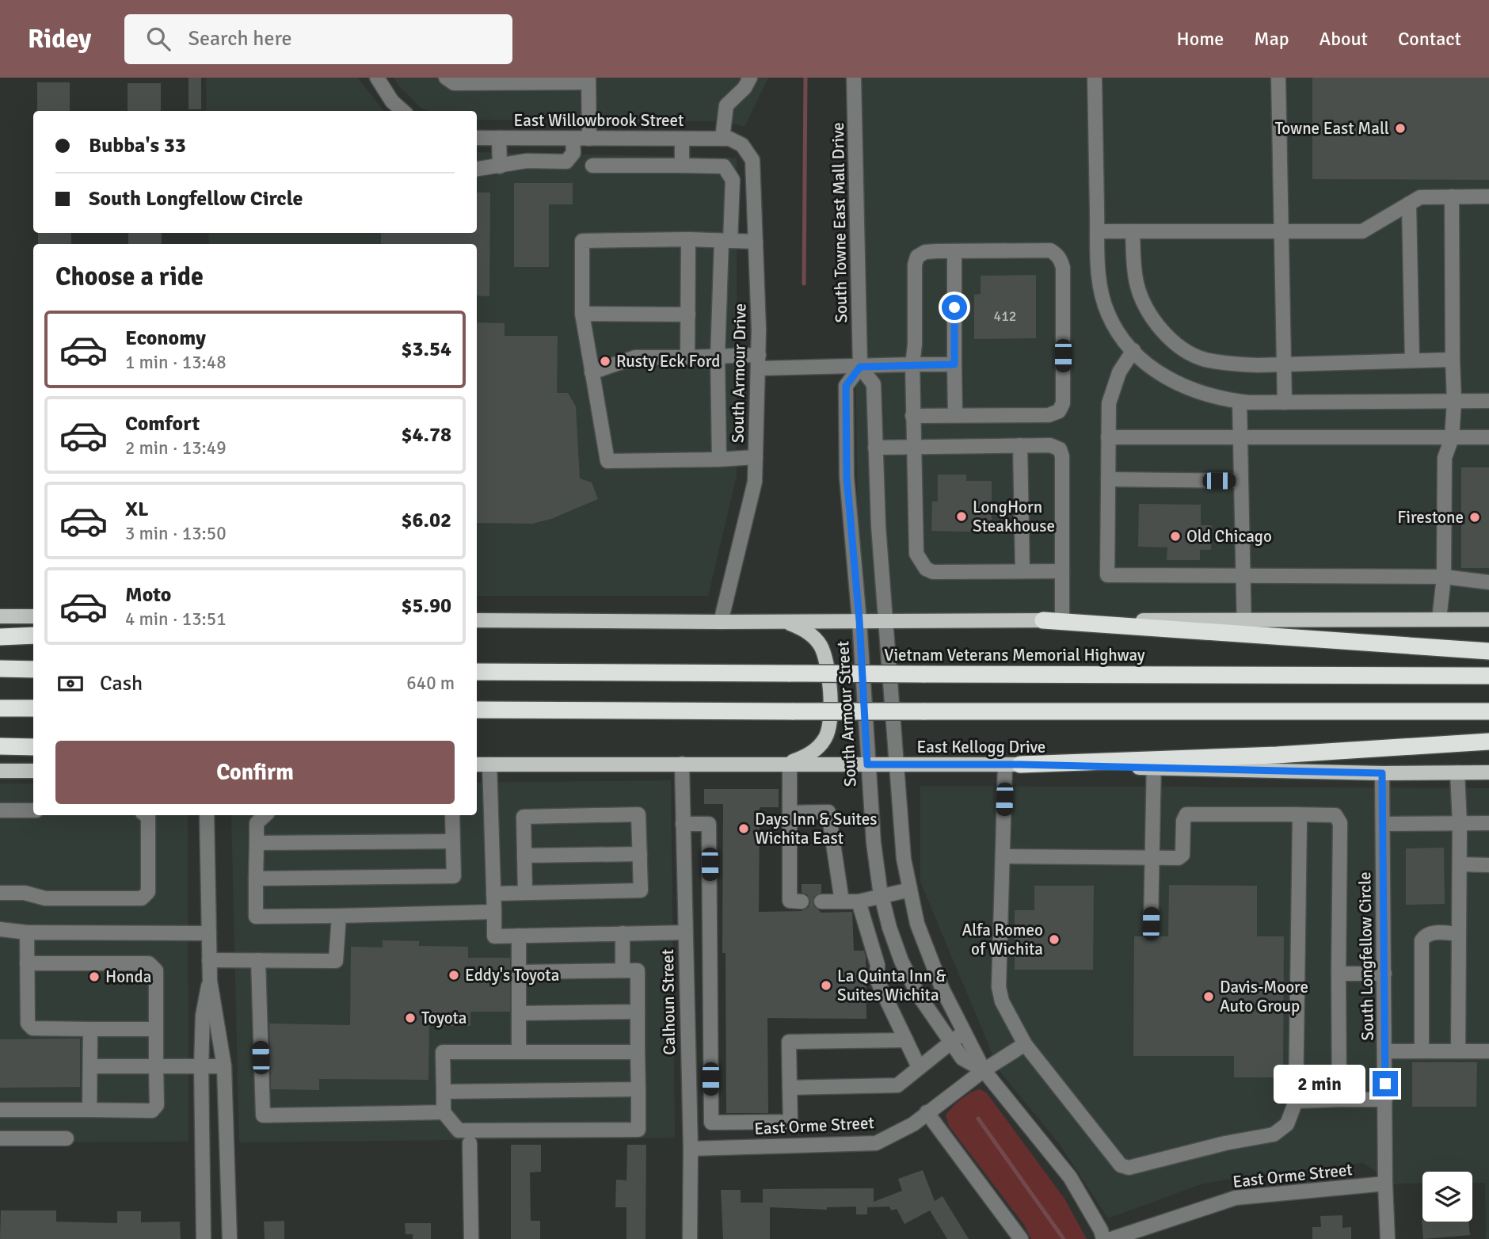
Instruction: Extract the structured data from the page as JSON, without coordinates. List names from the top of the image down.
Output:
{
  "streets": {
    "highway": ["Vietnam Veterans Memorial Highway"],
    "main road": ["East Kellogg Drive"],
    "street": [
      "East Willowbrook Street",
      "South Towne East Mall Drive",
      "South Armour Drive",
      "South Armour Street",
      "South Longfellow Circle",
      "Calhoun Street",
      "East Orme Street"
    ]
  },
  "crossings": [
    ["East Willowbrook Street", "South Armour Drive"],
    ["South Towne East Mall Drive", "South Armour Street"],
    ["South Armour Street", "East Kellogg Drive"],
    ["South Armour Street", "East Orme Street"],
    ["East Kellogg Drive", "Calhoun Street"],
    ["South Longfellow Circle", "East Orme Street"],
    ["Calhoun Street", "East Orme Street"]
  ],
  "places": [
    "Towne East Mall",
    "Rusty Eck Ford",
    "LongHorn Steakhouse",
    "Firestone",
    "Old Chicago",
    "Days Inn & Suites Wichita East",
    "Alfa Romeo of Wichita",
    "Eddy's Toyota",
    "Honda",
    "La Quinta Inn & Suites Wichita",
    "Davis-Moore Auto Group",
    "Toyota"
  ],
  "house_numbers": ["412"],
  "page": {
    "header": "Ridey",
    "search": "Search here",
    "nav": [
      "Home",
      "Map",
      "About",
      "Contact"
    ],
    "banner": ["Bubba's 33", "South Longfellow Circle"],
    "heading": "Choose a ride",
    "list": [
      {
        "name": "Economy",
        "note": "1 min · 13:48",
        "value": "$3.54"
      },
      {
        "name": "Comfort",
        "note": "2 min · 13:49",
        "value": "$4.78"
      },
      {
        "name": "XL",
        "note": "3 min · 13:50",
        "value": "$6.02"
      },
      {
        "name": "Moto",
        "note": "4 min · 13:51",
        "value": "$5.90"
      }
    ],
    "pay": ["Cash", "640 m"],
    "buttons": "Confirm",
    "bubble": "2 min"
  }
}
